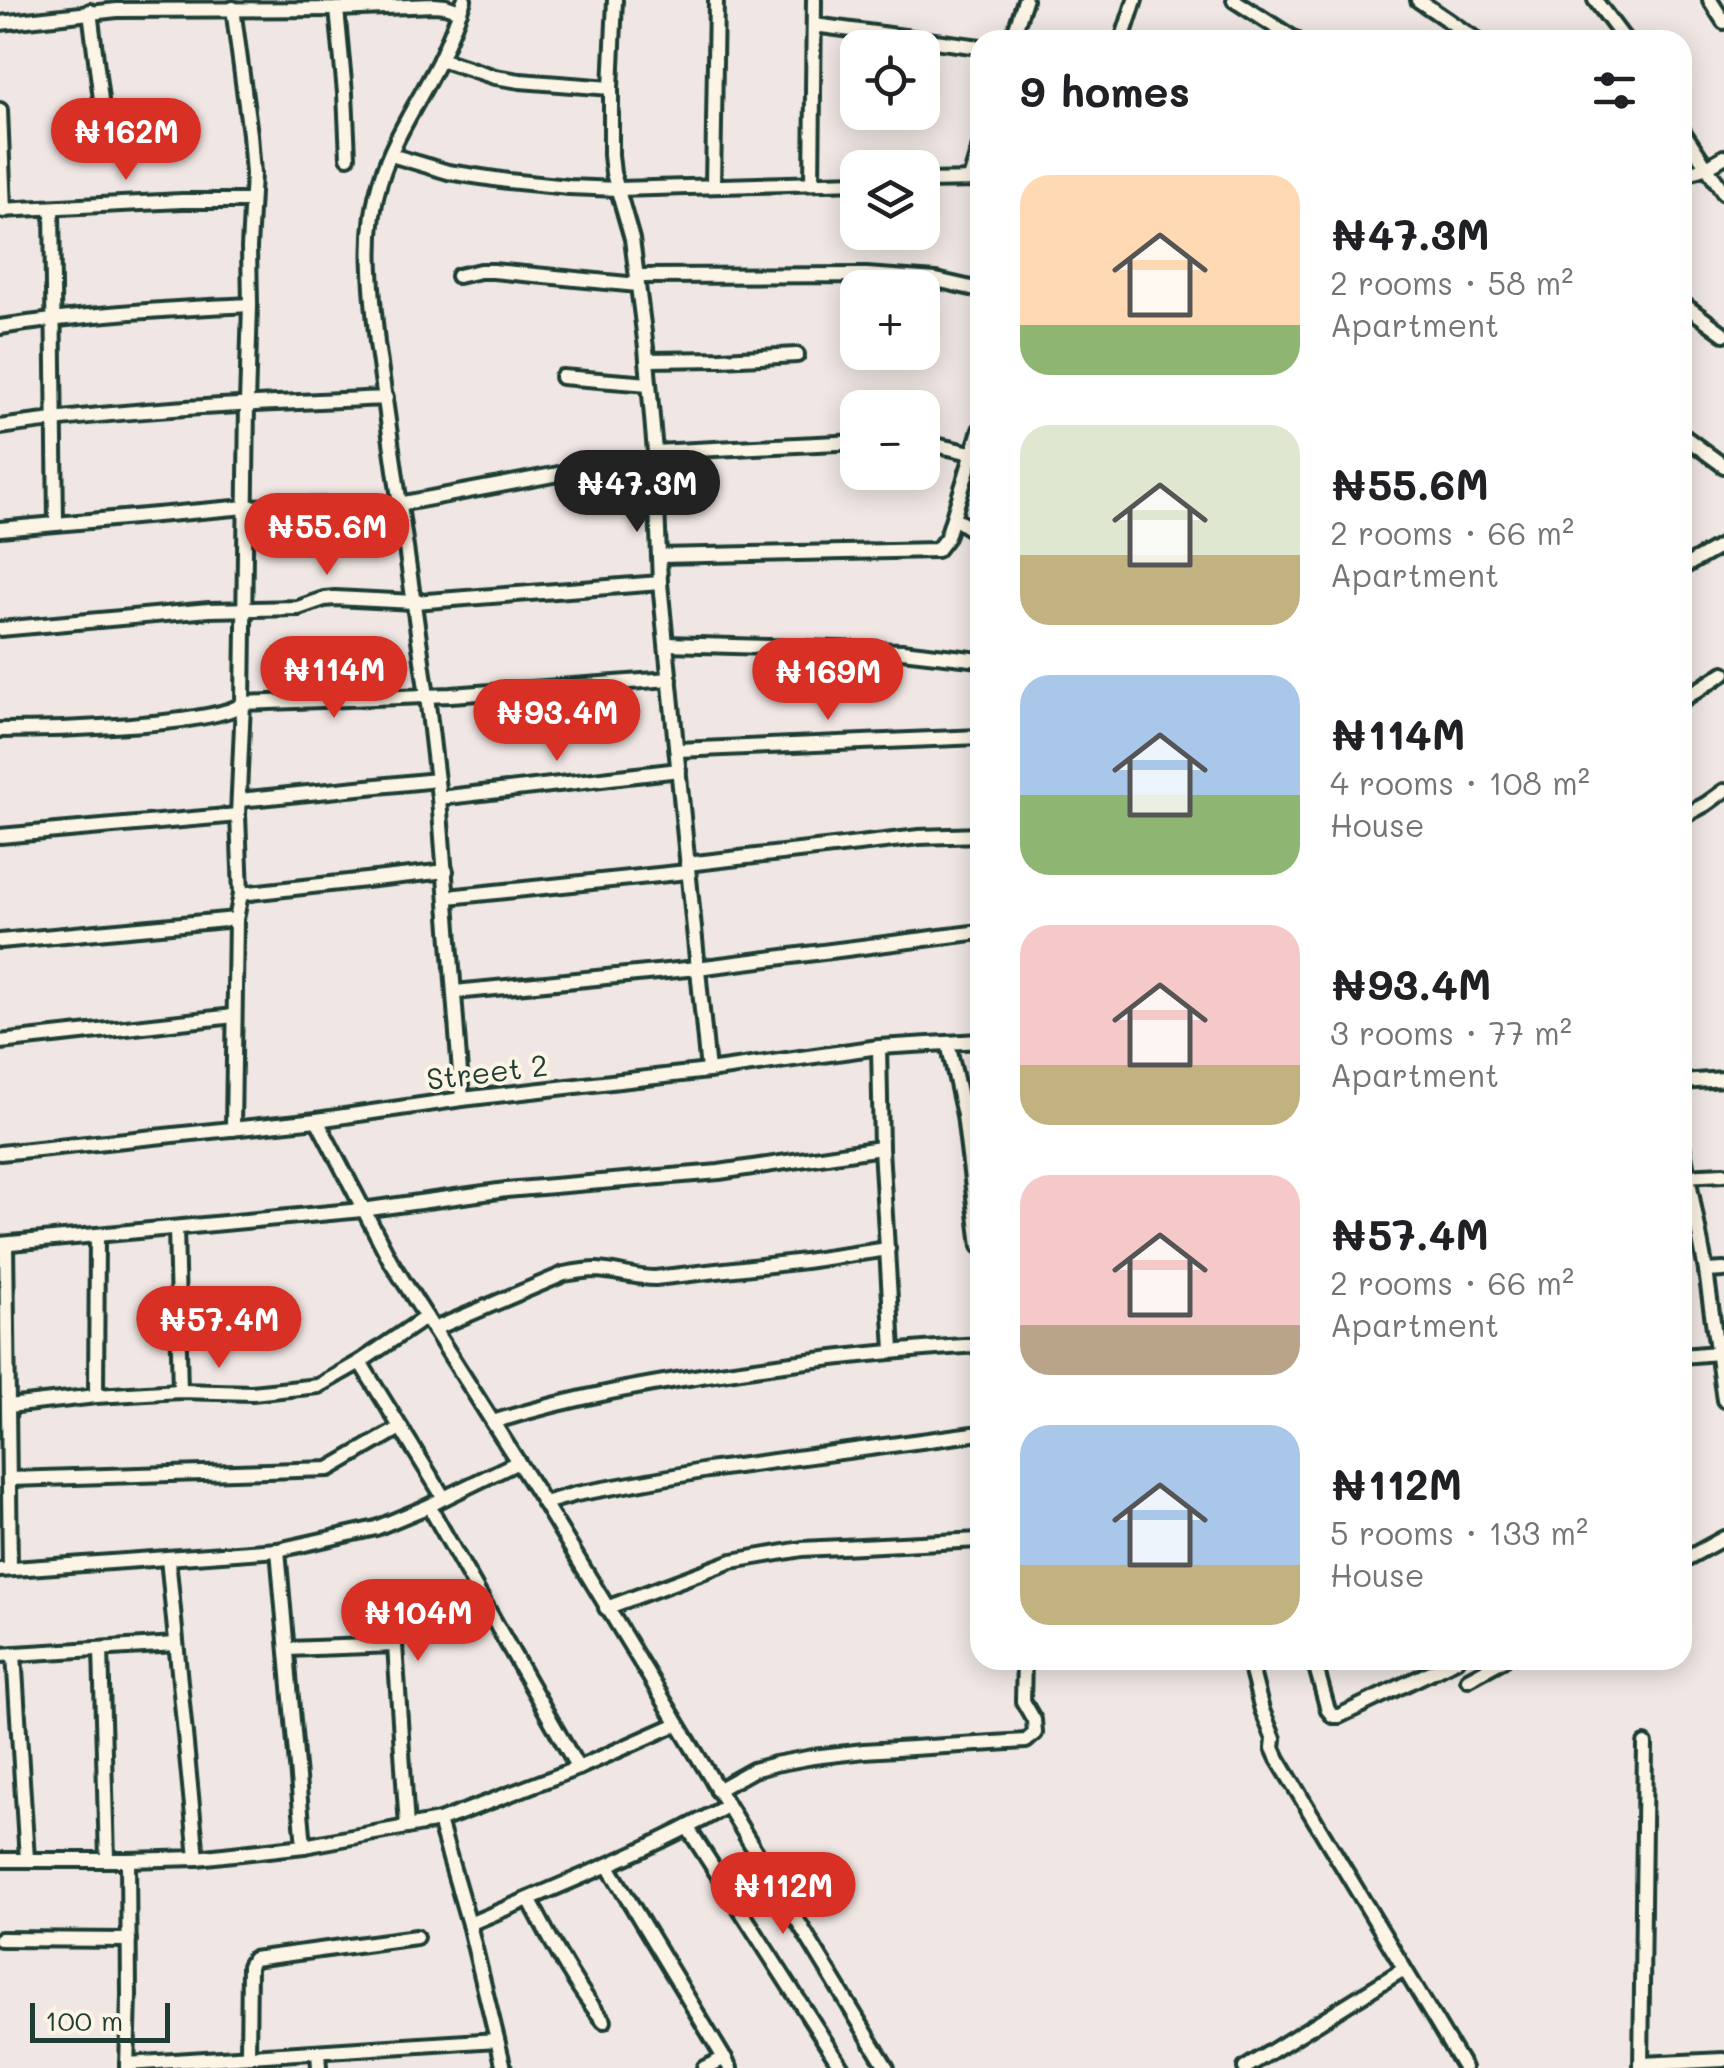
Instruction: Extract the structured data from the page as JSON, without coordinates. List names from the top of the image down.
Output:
{
  "streets": {
    "street": ["Street 2"]
  },
  "scale_bar": "100 m",
  "page": {
    "map_buttons": ["+", "−"],
    "heading": "9 homes",
    "price": [
      "₦162M",
      "₦47.3M",
      "₦55.6M",
      "₦114M",
      "₦169M",
      "₦93.4M",
      "₦57.4M",
      "₦104M",
      "₦112M"
    ],
    "list": [
      {
        "name": "₦47.3M",
        "note": "2 rooms · 58 m² · Apartment"
      },
      {
        "name": "₦55.6M",
        "note": "2 rooms · 66 m² · Apartment"
      },
      {
        "name": "₦114M",
        "note": "4 rooms · 108 m² · House"
      },
      {
        "name": "₦93.4M",
        "note": "3 rooms · 77 m² · Apartment"
      },
      {
        "name": "₦57.4M",
        "note": "2 rooms · 66 m² · Apartment"
      },
      {
        "name": "₦112M",
        "note": "5 rooms · 133 m² · House"
      }
    ],
    "scale": "100 m"
  }
}
